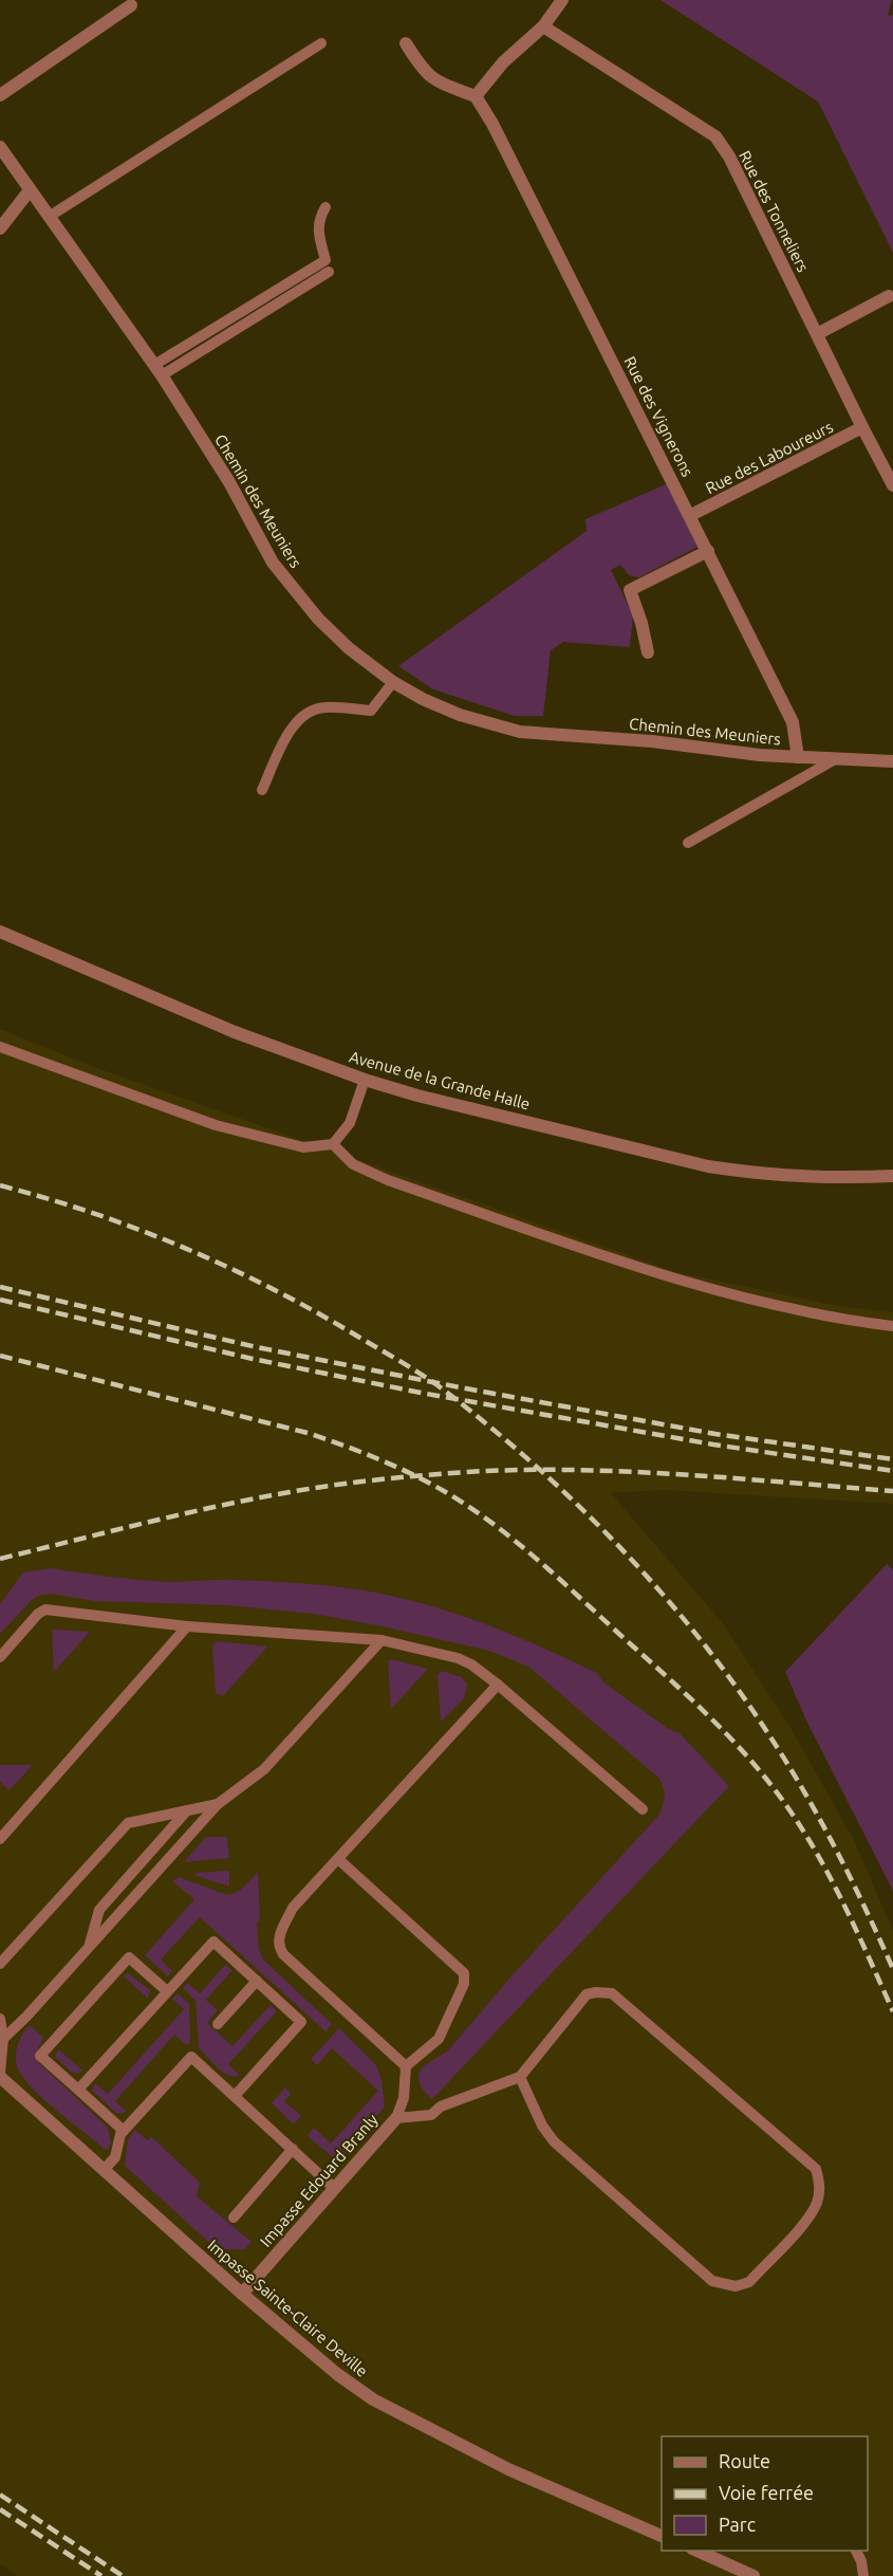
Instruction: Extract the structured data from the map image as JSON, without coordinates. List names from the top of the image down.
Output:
{
  "streets": {
    "street": [
      "Rue des Tonneliers",
      "Rue des Vignerons",
      "Rue des Laboureurs",
      "Chemin des Meuniers",
      "Avenue de la Grande Halle",
      "Impasse Edouard Branly",
      "Impasse Sainte-Claire Deville"
    ]
  },
  "crossings": [
    ["Rue des Tonneliers", "Rue des Laboureurs"],
    ["Rue des Vignerons", "Rue des Laboureurs"],
    ["Rue des Vignerons", "Chemin des Meuniers"],
    ["Impasse Edouard Branly", "Impasse Sainte-Claire Deville"]
  ],
  "legend": ["Route", "Voie ferrée", "Parc"]
}
